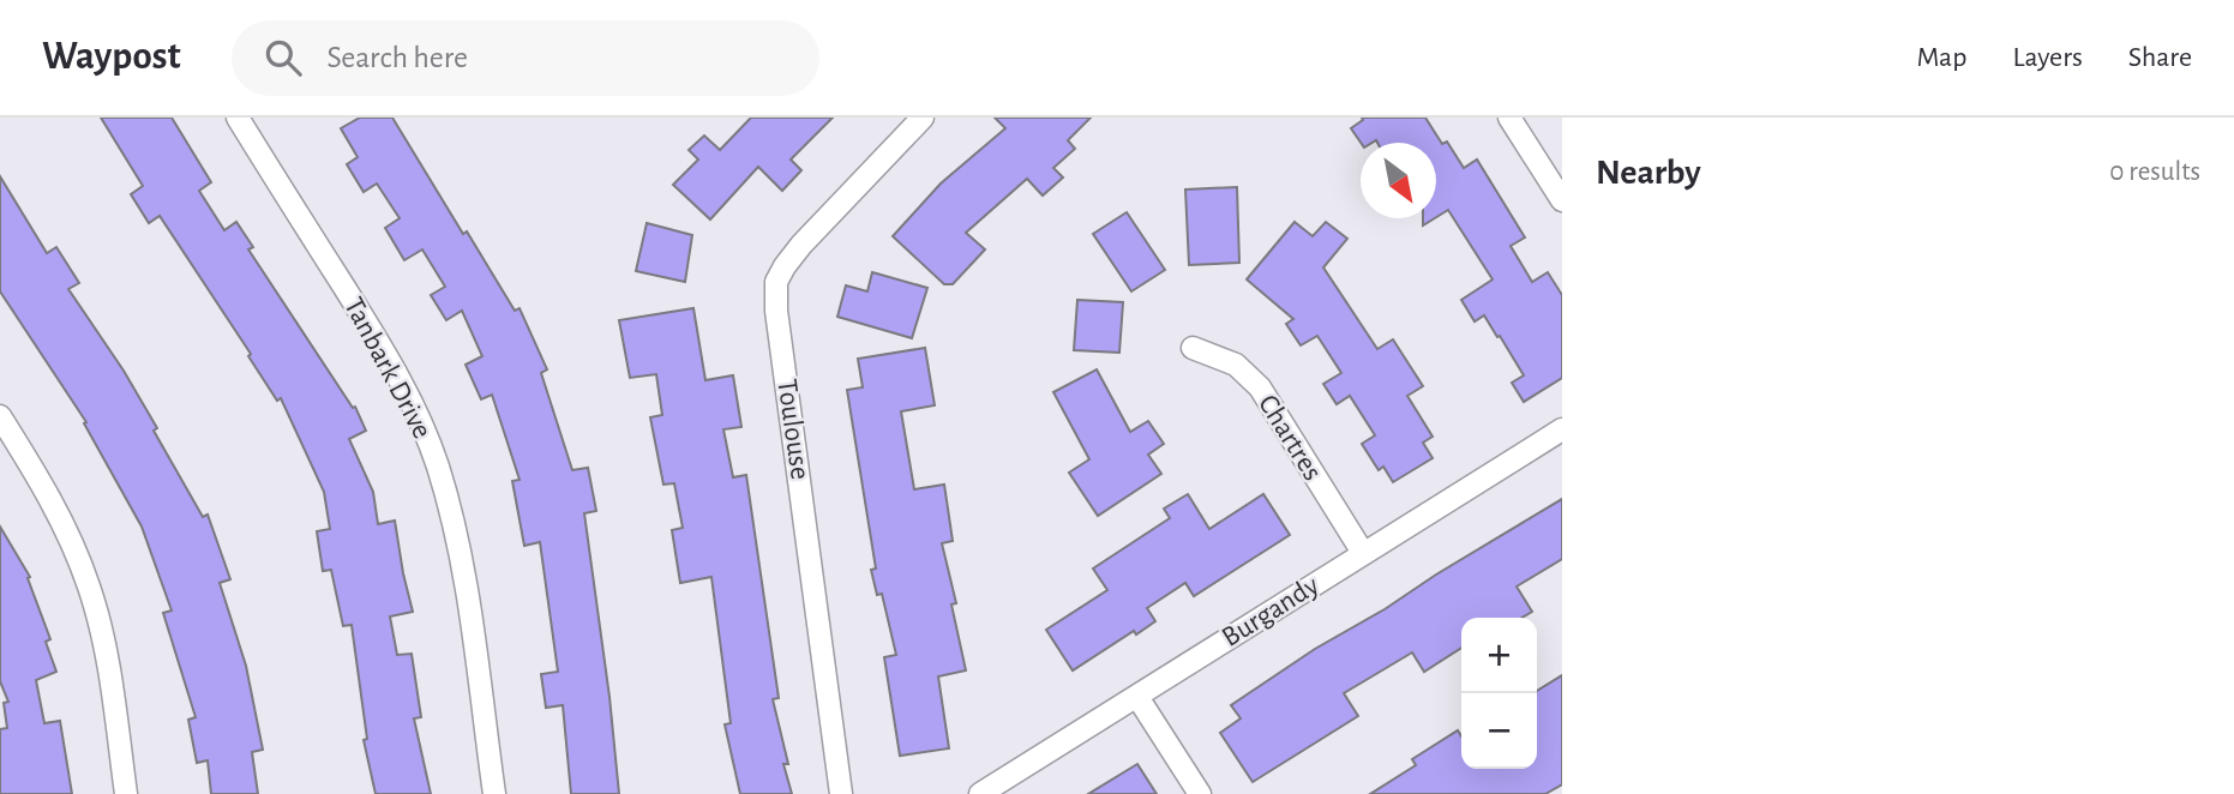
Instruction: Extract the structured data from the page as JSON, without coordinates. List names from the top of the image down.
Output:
{
  "streets": {
    "street": [
      "Tanbark Drive",
      "Toulouse",
      "Chartres",
      "Burgandy"
    ]
  },
  "crossings": [
    ["Chartres", "Burgandy"]
  ],
  "north": "bottom right",
  "page": {
    "header": "Waypost",
    "search": "Search here",
    "nav": ["Map", "Layers", "Share"],
    "heading": ["Nearby", "0 results"],
    "map_buttons": ["+", "−"]
  }
}
